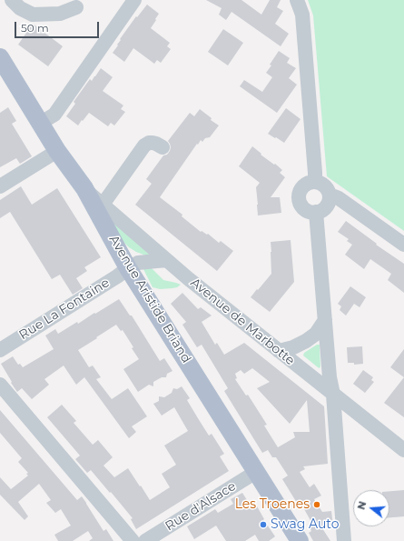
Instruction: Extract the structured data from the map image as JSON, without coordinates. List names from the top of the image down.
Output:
{
  "streets": {
    "main road": ["Avenue Aristide Briand"],
    "street": ["Rue La Fontaine", "Avenue de Marbotte", "Rue d'Alsace"]
  },
  "crossings": [
    ["Avenue Aristide Briand", "Rue La Fontaine"],
    ["Avenue Aristide Briand", "Avenue de Marbotte"],
    ["Avenue Aristide Briand", "Rue d'Alsace"]
  ],
  "places": ["Les Troenes", "Swag Auto"],
  "scale_bar": "50 m",
  "north": "left"
}
